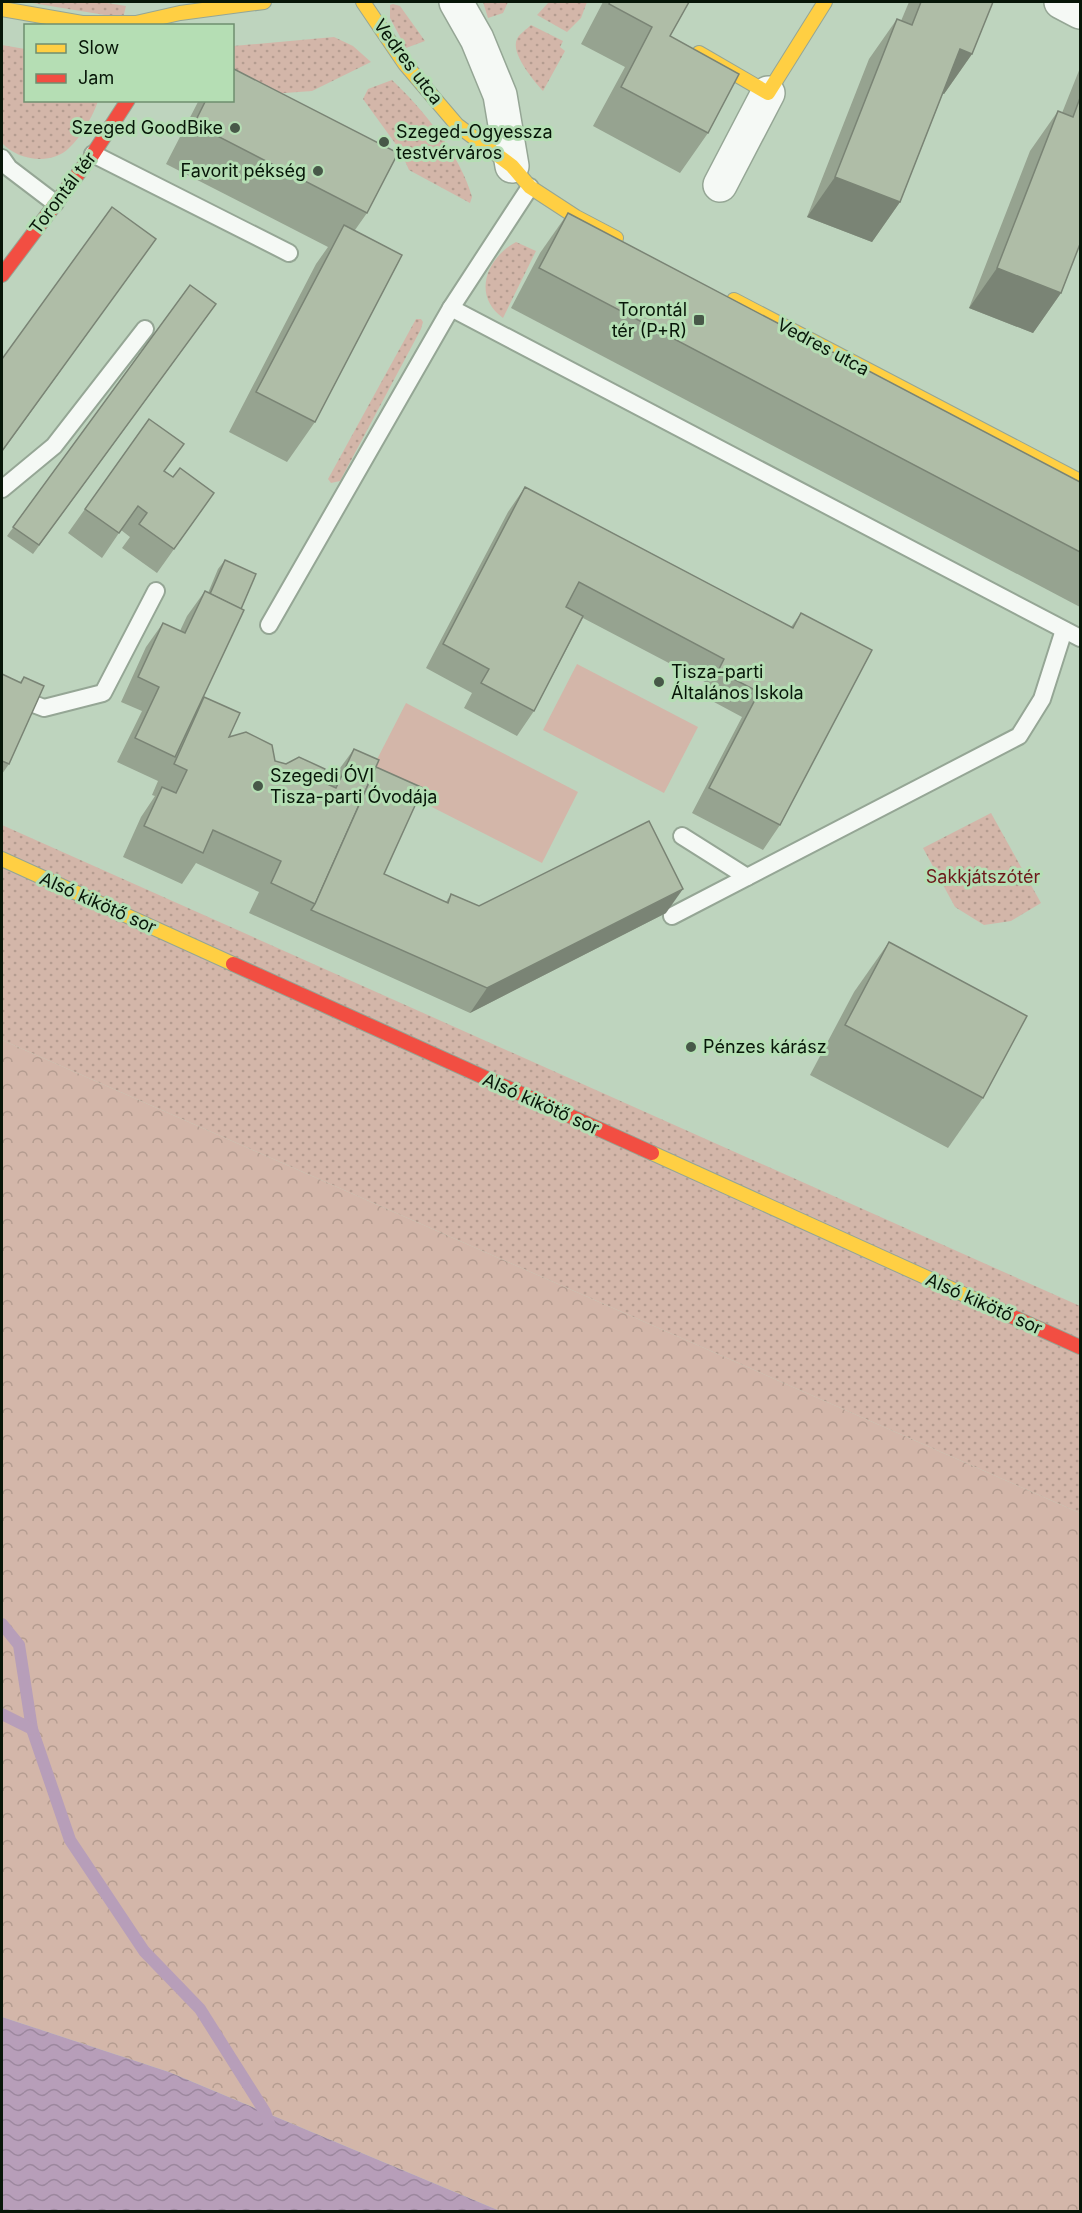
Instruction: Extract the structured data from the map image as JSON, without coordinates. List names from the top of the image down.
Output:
{
  "streets": {
    "street": ["Vedres utca", "Torontál tér", "Alsó kikötő sor"]
  },
  "parks": ["Sakkjátszótér"],
  "places": {
    "other": [
      "Szeged GoodBike",
      "Szeged-Ogyessza testvérváros",
      "Favorit pékség",
      "Tisza-parti Általános Iskola",
      "Szegedi ÓVI Tisza-parti Óvodája",
      "Pénzes kárász"
    ],
    "transit": ["Torontál tér (P+R)"]
  },
  "legend": ["Slow", "Jam"]
}
